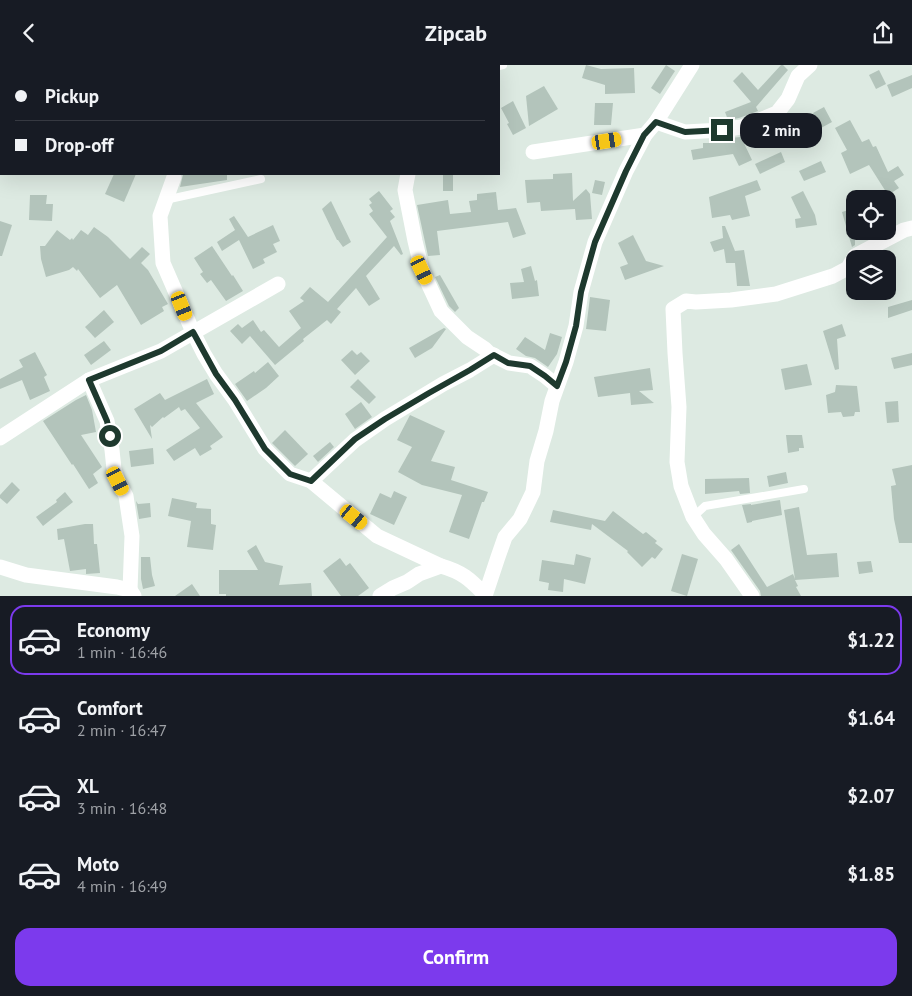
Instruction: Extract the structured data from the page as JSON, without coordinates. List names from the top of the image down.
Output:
{
  "page": {
    "header": "Zipcab",
    "banner": ["Pickup", "Drop-off"],
    "bubble": "2 min",
    "list": [
      {
        "name": "Economy",
        "note": "1 min · 16:46",
        "value": "$1.22"
      },
      {
        "name": "Comfort",
        "note": "2 min · 16:47",
        "value": "$1.64"
      },
      {
        "name": "XL",
        "note": "3 min · 16:48",
        "value": "$2.07"
      },
      {
        "name": "Moto",
        "note": "4 min · 16:49",
        "value": "$1.85"
      }
    ],
    "buttons": "Confirm"
  }
}
